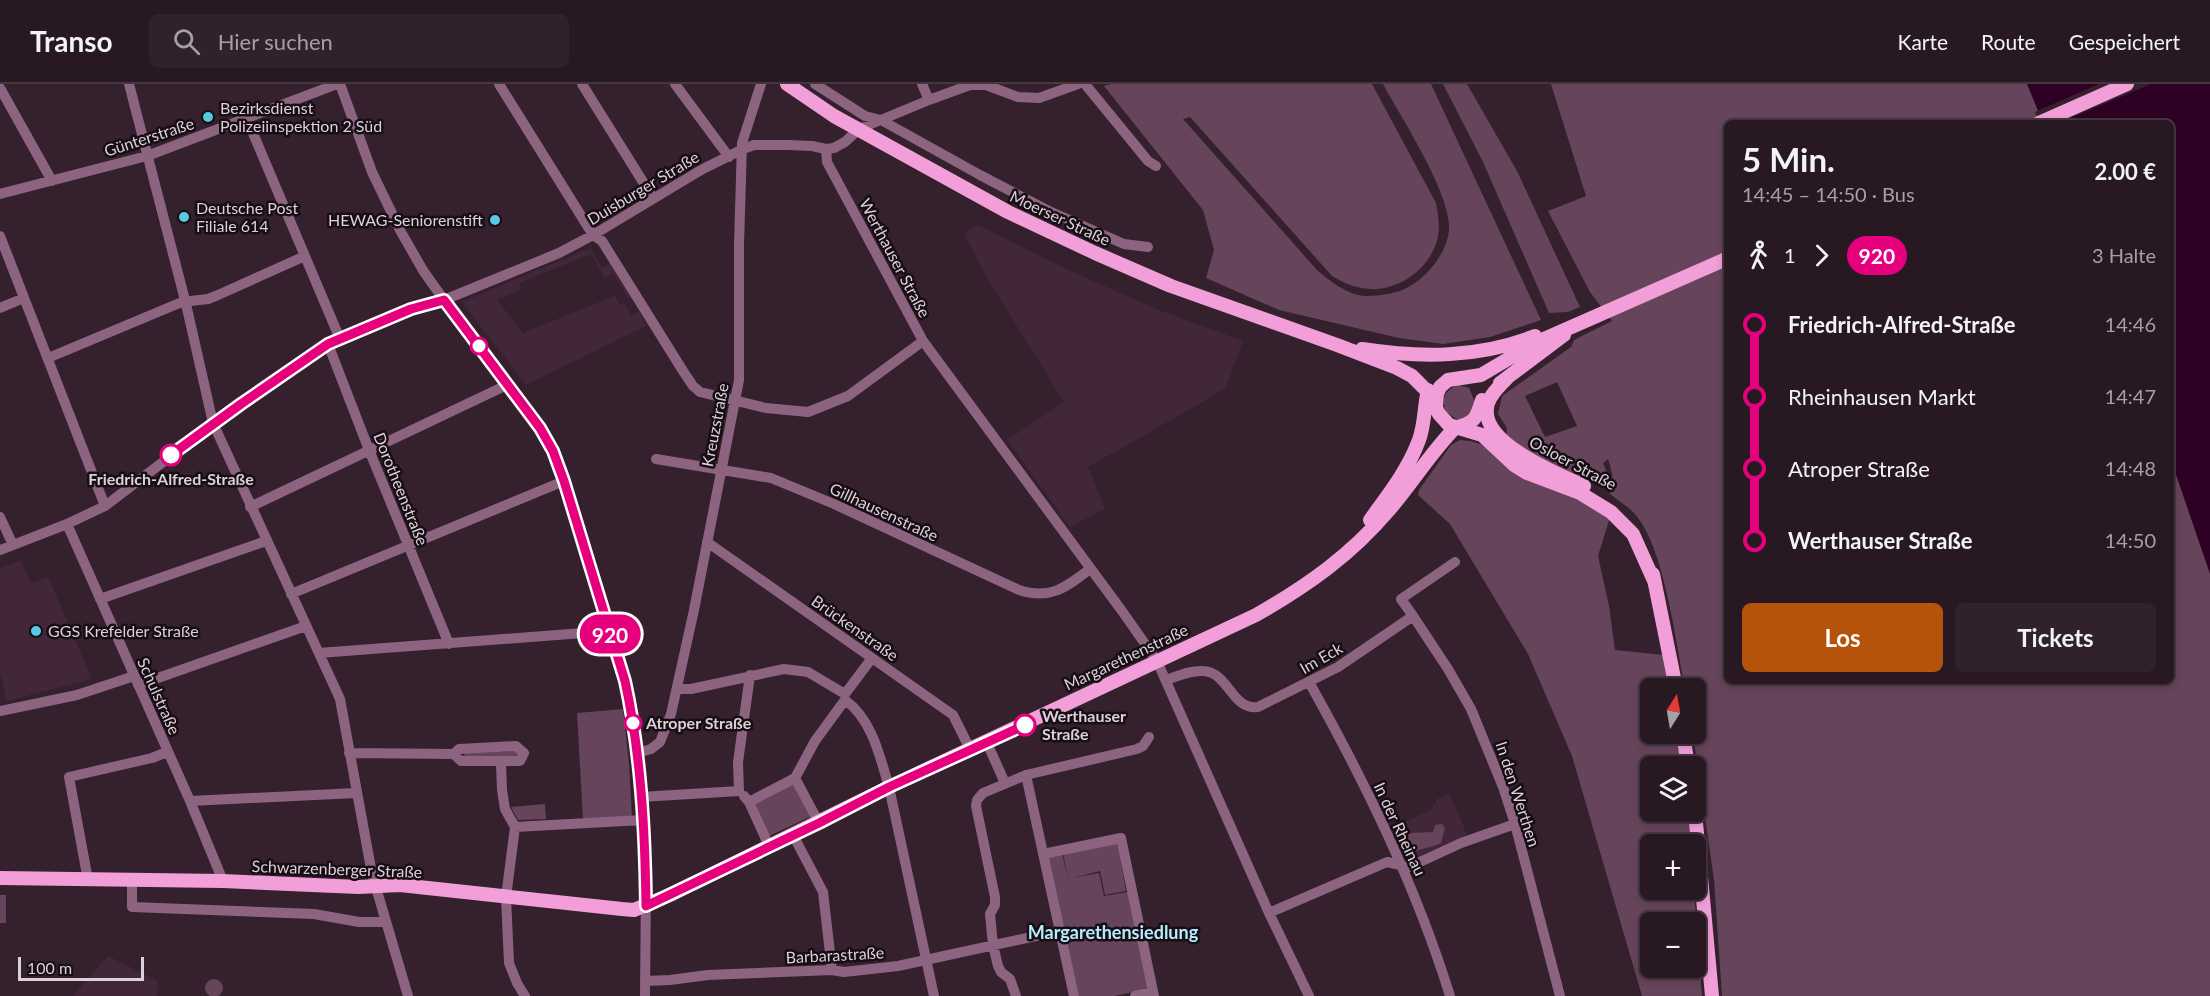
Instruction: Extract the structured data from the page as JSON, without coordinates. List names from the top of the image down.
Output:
{
  "streets": {
    "main road": [
      "Moerser Straße",
      "Osloer Straße",
      "Margarethenstraße",
      "Schwarzenberger Straße"
    ],
    "street": [
      "Günterstraße",
      "Duisburger Straße",
      "Werthauser Straße",
      "Kreuzstraße",
      "Dorotheenstraße",
      "Gillhausenstraße",
      "Brückenstraße",
      "Im Eck",
      "Schulstraße",
      "In den Werthen",
      "In der Rheinau",
      "Barbarastraße"
    ]
  },
  "crossings": [
    ["Duisburger Straße", "Werthauser Straße"],
    ["Duisburger Straße", "Kreuzstraße"],
    ["Duisburger Straße", "Dorotheenstraße"],
    ["Duisburger Straße", "Schulstraße"],
    ["Moerser Straße", "Osloer Straße"],
    ["Moerser Straße", "Margarethenstraße"],
    ["Werthauser Straße", "Gillhausenstraße"],
    ["Werthauser Straße", "Margarethenstraße"],
    ["Werthauser Straße", "Im Eck"],
    ["Kreuzstraße", "Gillhausenstraße"],
    ["Kreuzstraße", "Brückenstraße"],
    ["Osloer Straße", "Margarethenstraße"],
    ["Brückenstraße", "Margarethenstraße"],
    ["Margarethenstraße", "Schwarzenberger Straße"],
    ["Im Eck", "In den Werthen"],
    ["Im Eck", "In der Rheinau"],
    ["Schulstraße", "Schwarzenberger Straße"]
  ],
  "districts": ["Margarethensiedlung"],
  "places": [
    "Bezirksdienst Polizeiinspektion 2 Süd",
    "Deutsche Post Filiale 614",
    "HEWAG-Seniorenstift",
    "Friedrich-Alfred-Straße",
    "GGS Krefelder Straße",
    "Atroper Straße",
    "Werthauser Straße"
  ],
  "lines": ["bus line 920"],
  "scale_bar": "100 m",
  "north": "top",
  "page": {
    "header": "Transo",
    "search": "Hier suchen",
    "nav": ["Karte", "Route", "Gespeichert"],
    "on_map": "920",
    "heading": ["5 Min.", "14:45 – 14:50 · Bus", "2.00 €"],
    "legs": ["1", "920", "3 Halte"],
    "list": [
      {
        "name": "Friedrich-Alfred-Straße",
        "value": "14:46"
      },
      {
        "name": "Rheinhausen Markt",
        "value": "14:47"
      },
      {
        "name": "Atroper Straße",
        "value": "14:48"
      },
      {
        "name": "Werthauser Straße",
        "value": "14:50"
      }
    ],
    "buttons": ["Los", "Tickets"],
    "map_buttons": ["+", "−"],
    "scale": "100 m"
  }
}
